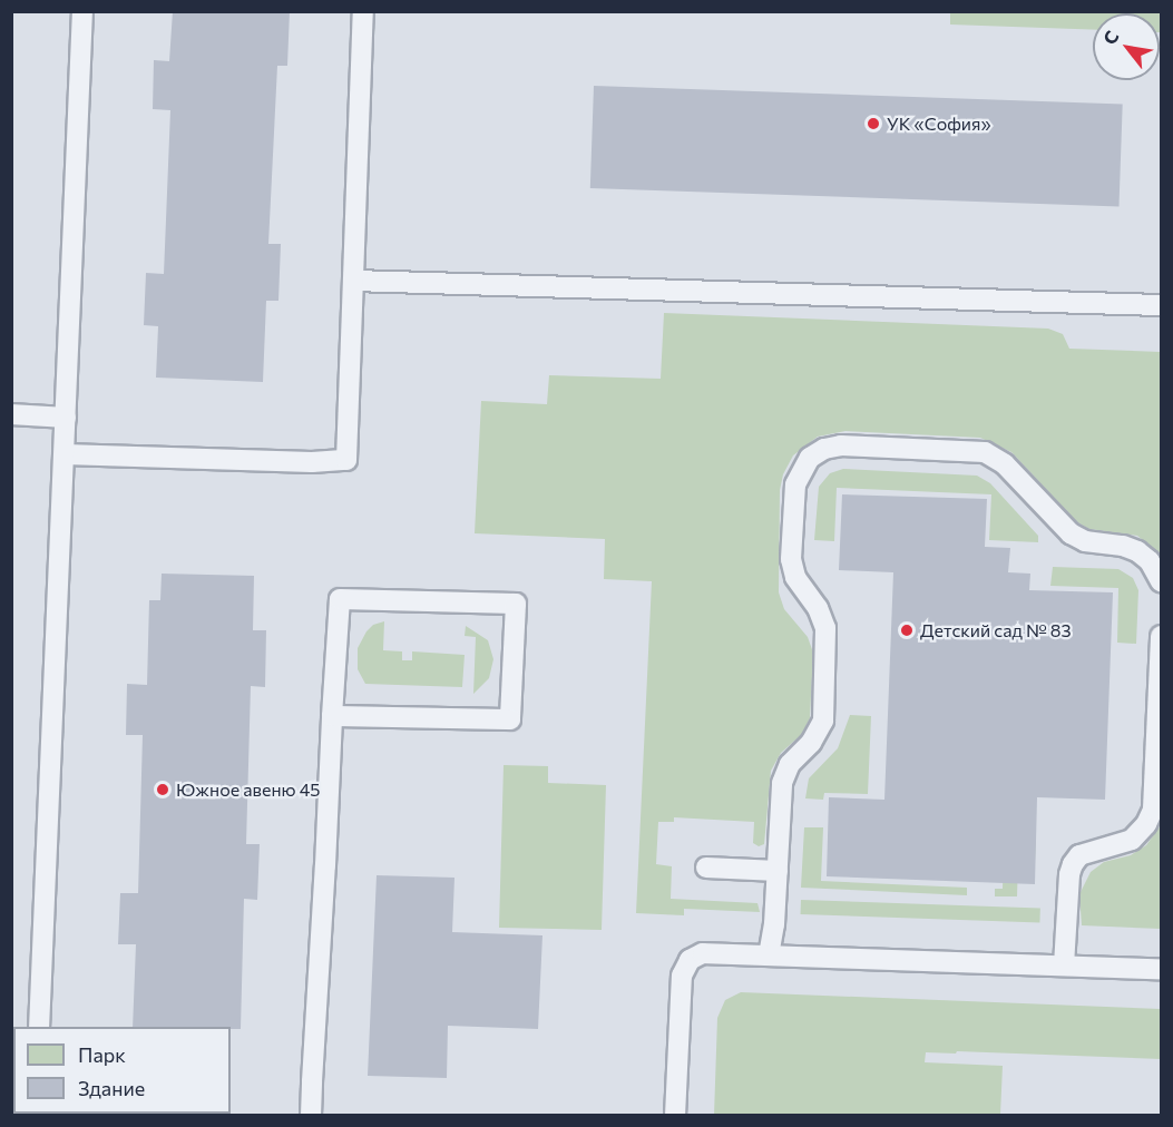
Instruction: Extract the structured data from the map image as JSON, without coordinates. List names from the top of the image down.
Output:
{
  "places": ["УК «София»", "Детский сад № 83", "Южное авеню 45"],
  "legend": ["Парк", "Здание"],
  "north": "top left"
}
